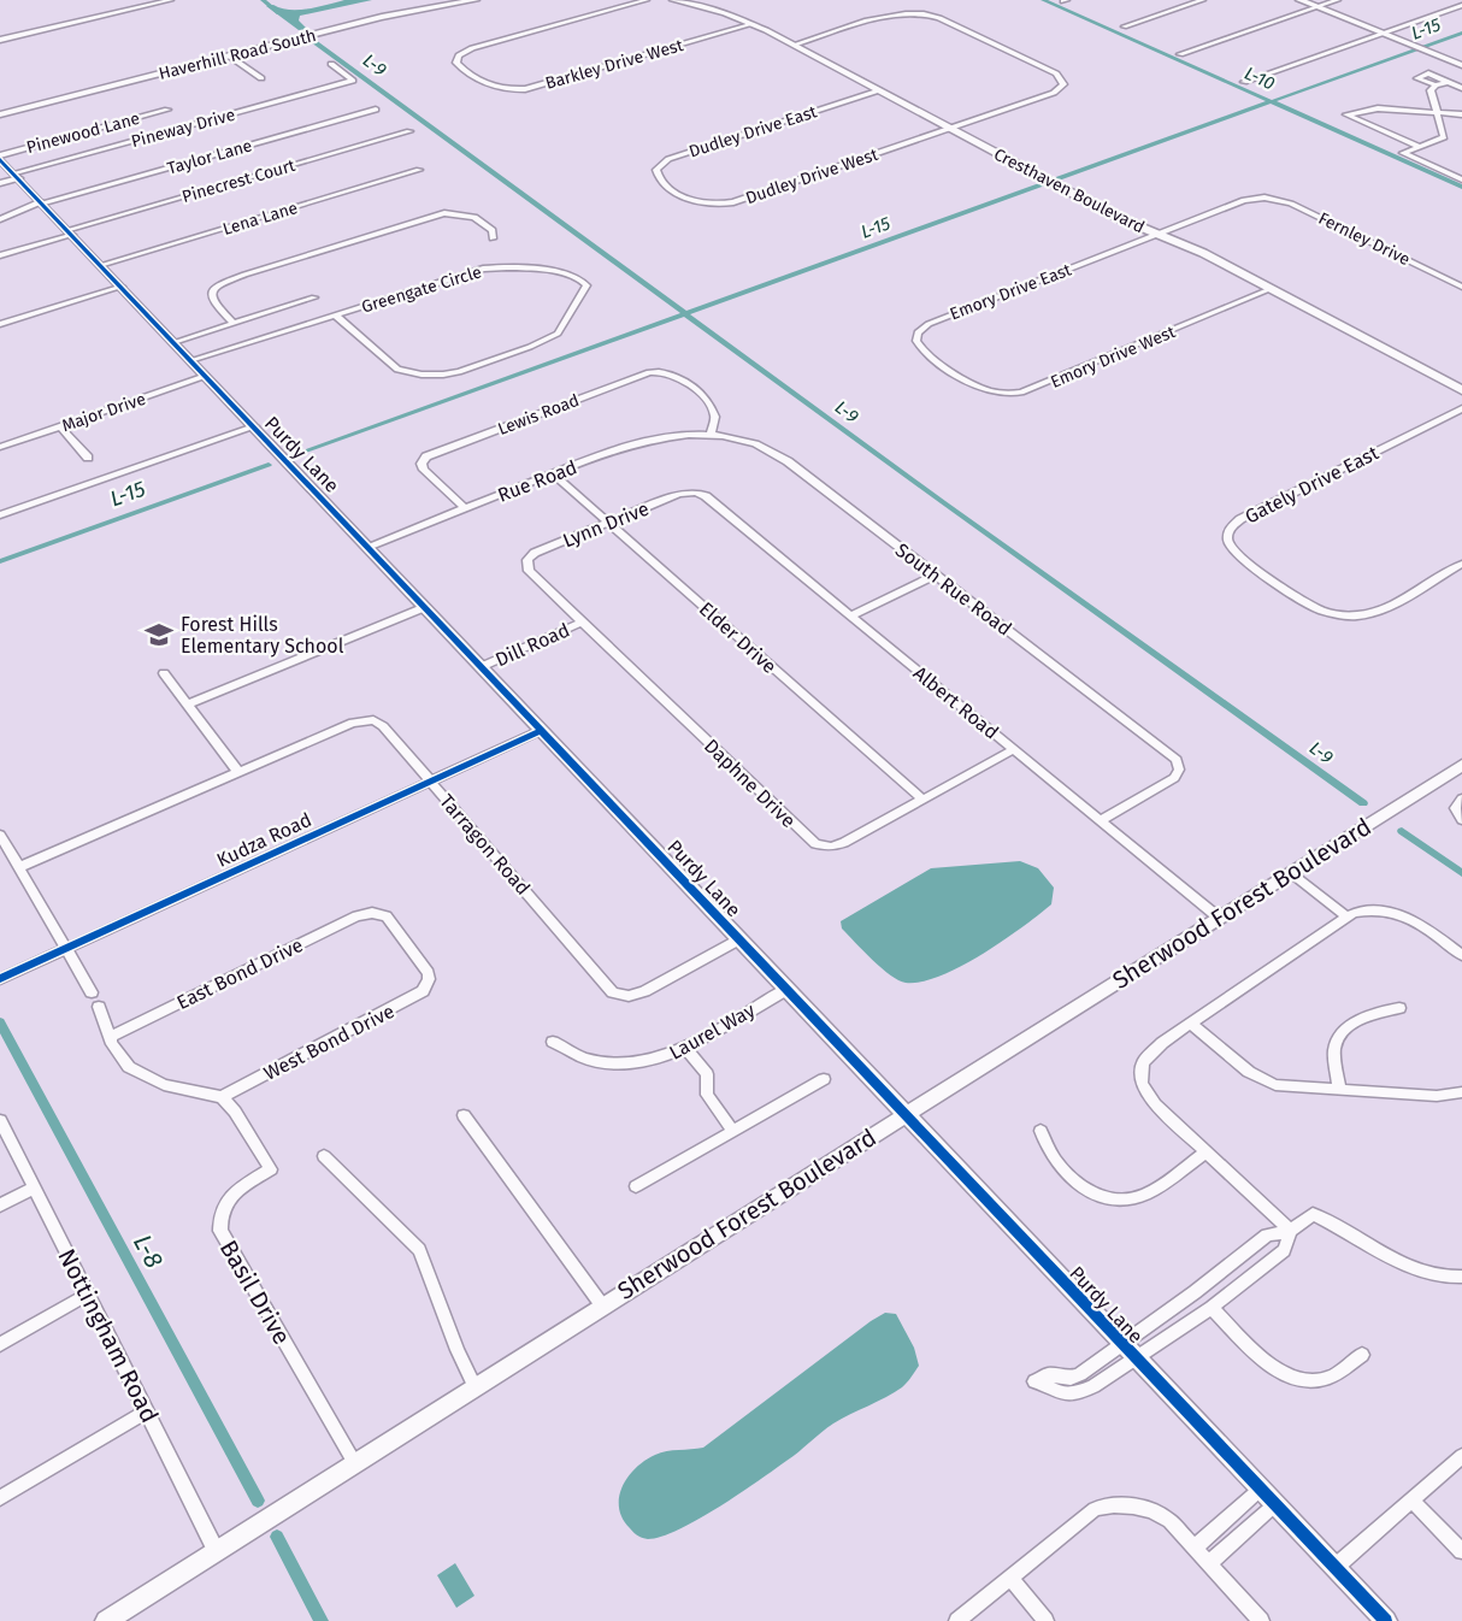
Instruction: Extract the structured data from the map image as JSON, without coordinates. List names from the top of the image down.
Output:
{
  "streets": {
    "street": [
      "Haverhill Road South",
      "Barkley Drive West",
      "Pineway Drive",
      "Dudley Drive East",
      "Pinewood Lane",
      "Taylor Lane",
      "Dudley Drive West",
      "Pinecrest Court",
      "Cresthaven Boulevard",
      "Lena Lane",
      "Fernley Drive",
      "Greengate Circle",
      "Emory Drive East",
      "Emory Drive West",
      "Major Drive",
      "Lewis Road",
      "Purdy Lane",
      "Rue Road",
      "Gately Drive East",
      "Lynn Drive",
      "South Rue Road",
      "Elder Drive",
      "Dill Road",
      "Albert Road",
      "Daphne Drive",
      "Kudza Road",
      "Tarragon Road",
      "Sherwood Forest Boulevard",
      "East Bond Drive",
      "Laurel Way",
      "West Bond Drive",
      "Basil Drive",
      "Nottingham Road"
    ]
  },
  "crossings": [
    ["Barkley Drive West", "Cresthaven Boulevard"],
    ["Pineway Drive", "Purdy Lane"],
    ["Dudley Drive East", "Dudley Drive West"],
    ["Dudley Drive East", "Cresthaven Boulevard"],
    ["Pinewood Lane", "Purdy Lane"],
    ["Taylor Lane", "Purdy Lane"],
    ["Dudley Drive West", "Cresthaven Boulevard"],
    ["Pinecrest Court", "Purdy Lane"],
    ["Cresthaven Boulevard", "Fernley Drive"],
    ["Cresthaven Boulevard", "Emory Drive East"],
    ["Cresthaven Boulevard", "Emory Drive West"],
    ["Lena Lane", "Purdy Lane"],
    ["Fernley Drive", "Emory Drive East"],
    ["Greengate Circle", "Purdy Lane"],
    ["Emory Drive East", "Emory Drive West"],
    ["Major Drive", "Purdy Lane"],
    ["Lewis Road", "Rue Road"],
    ["Lewis Road", "South Rue Road"],
    ["Purdy Lane", "Rue Road"],
    ["Purdy Lane", "Dill Road"],
    ["Purdy Lane", "Kudza Road"],
    ["Purdy Lane", "Tarragon Road"],
    ["Purdy Lane", "Sherwood Forest Boulevard"],
    ["Purdy Lane", "Laurel Way"],
    ["Rue Road", "South Rue Road"],
    ["Rue Road", "Elder Drive"],
    ["Lynn Drive", "Elder Drive"],
    ["Lynn Drive", "Albert Road"],
    ["Lynn Drive", "Daphne Drive"],
    ["South Rue Road", "Albert Road"],
    ["Elder Drive", "Daphne Drive"],
    ["Dill Road", "Daphne Drive"],
    ["Albert Road", "Daphne Drive"],
    ["Albert Road", "Sherwood Forest Boulevard"],
    ["Kudza Road", "Tarragon Road"],
    ["Sherwood Forest Boulevard", "Basil Drive"],
    ["Sherwood Forest Boulevard", "Nottingham Road"],
    ["East Bond Drive", "West Bond Drive"],
    ["West Bond Drive", "Basil Drive"]
  ],
  "water": [
    "L-15",
    "L-9",
    "L-10",
    "L-8"
  ],
  "places": {
    "school or university": ["Forest Hills Elementary School"]
  }
}
